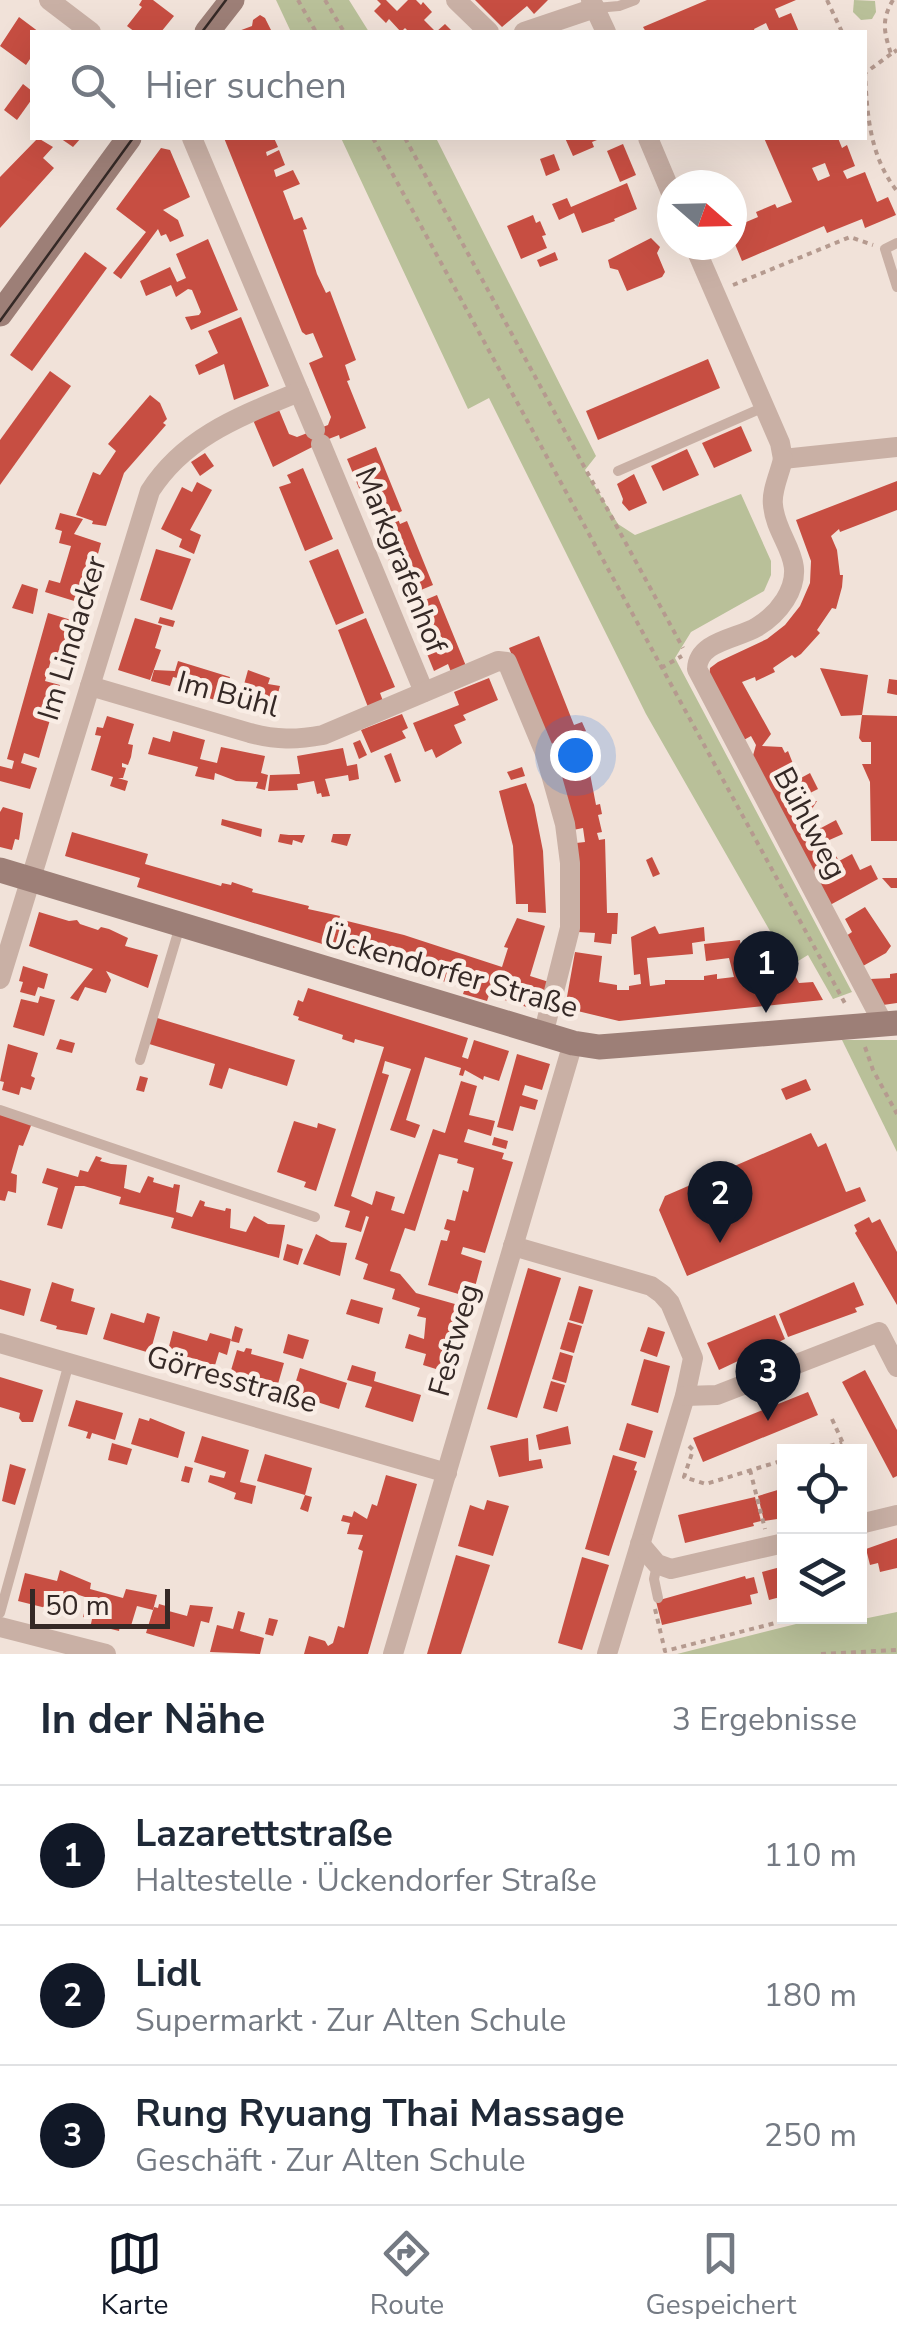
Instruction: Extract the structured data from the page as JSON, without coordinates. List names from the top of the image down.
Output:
{
  "streets": {
    "main road": ["Ückendorfer Straße"],
    "street": [
      "Markgrafenhof",
      "Im Lindacker",
      "Im Bühl",
      "Bühlweg",
      "Festweg",
      "Görresstraße"
    ]
  },
  "crossings": [
    ["Markgrafenhof", "Im Lindacker"],
    ["Markgrafenhof", "Im Bühl"],
    ["Markgrafenhof", "Ückendorfer Straße"],
    ["Im Lindacker", "Im Bühl"],
    ["Im Lindacker", "Ückendorfer Straße"],
    ["Bühlweg", "Ückendorfer Straße"],
    ["Ückendorfer Straße", "Festweg"],
    ["Festweg", "Görresstraße"]
  ],
  "scale_bar": "50 m",
  "north": "right",
  "page": {
    "search": "Hier suchen",
    "pins": ["1", "2", "3"],
    "scale": "50 m",
    "heading": ["In der Nähe", "3 Ergebnisse"],
    "list": [
      {
        "mark": "1",
        "name": "Lazarettstraße",
        "note": "Haltestelle · Ückendorfer Straße",
        "value": "110 m"
      },
      {
        "mark": "2",
        "name": "Lidl",
        "note": "Supermarkt · Zur Alten Schule",
        "value": "180 m"
      },
      {
        "mark": "3",
        "name": "Rung Ryuang Thai Massage",
        "note": "Geschäft · Zur Alten Schule",
        "value": "250 m"
      }
    ],
    "nav": ["Karte", "Route", "Gespeichert"]
  }
}
